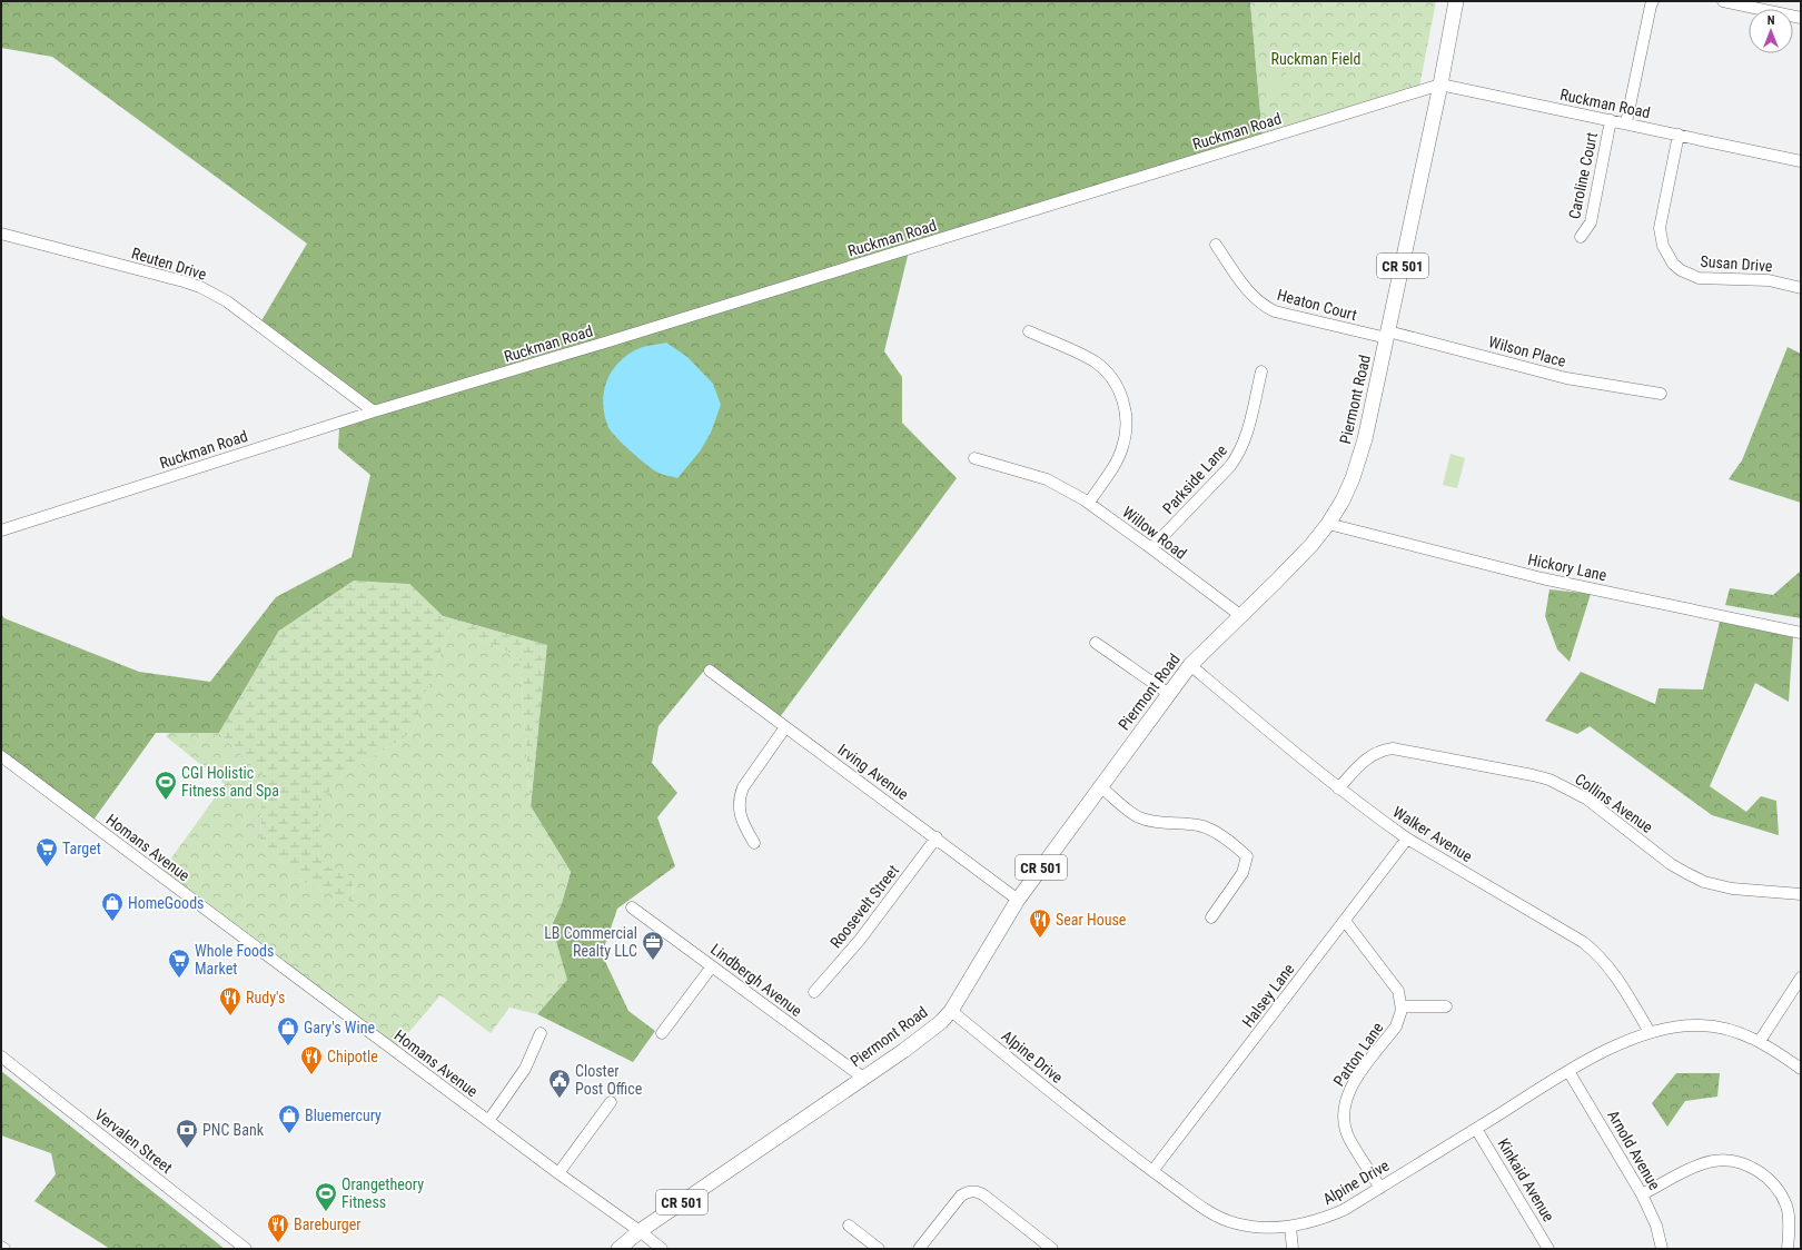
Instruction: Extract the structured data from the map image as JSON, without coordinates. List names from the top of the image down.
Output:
{
  "streets": {
    "main road": ["CR 501", "Piermont Road"],
    "street": [
      "Ruckman Road",
      "Caroline Court",
      "Reuten Drive",
      "Susan Drive",
      "Heaton Court",
      "Wilson Place",
      "Parkside Lane",
      "Willow Road",
      "Hickory Lane",
      "Irving Avenue",
      "Collins Avenue",
      "Walker Avenue",
      "Homans Avenue",
      "Roosevelt Street",
      "Lindbergh Avenue",
      "Halsey Lane",
      "Patton Lane",
      "Alpine Drive",
      "Vervalen Street",
      "Arnold Avenue",
      "Kinkaid Avenue"
    ]
  },
  "crossings": [
    ["Ruckman Road", "Caroline Court"],
    ["Ruckman Road", "Reuten Drive"],
    ["Ruckman Road", "Susan Drive"],
    ["Ruckman Road", "Piermont Road"],
    ["Heaton Court", "Wilson Place"],
    ["Heaton Court", "Piermont Road"],
    ["Wilson Place", "Piermont Road"],
    ["Piermont Road", "Willow Road"],
    ["Piermont Road", "Hickory Lane"],
    ["Piermont Road", "Irving Avenue"],
    ["Piermont Road", "Walker Avenue"],
    ["Piermont Road", "Homans Avenue"],
    ["Piermont Road", "Lindbergh Avenue"],
    ["Piermont Road", "Alpine Drive"],
    ["Parkside Lane", "Willow Road"],
    ["Irving Avenue", "Roosevelt Street"],
    ["Collins Avenue", "Walker Avenue"],
    ["Walker Avenue", "Halsey Lane"],
    ["Walker Avenue", "Alpine Drive"],
    ["Halsey Lane", "Alpine Drive"],
    ["Patton Lane", "Alpine Drive"],
    ["Alpine Drive", "Arnold Avenue"],
    ["Alpine Drive", "Kinkaid Avenue"]
  ],
  "parks": ["Ruckman Field"],
  "places": {
    "sports": ["CGI Holistic Fitness and Spa", "Orangetheory Fitness"],
    "supermarket": ["Target", "Whole Foods Market"],
    "shop": ["HomeGoods", "Gary's Wine", "Bluemercury"],
    "restaurant": [
      "Sear House",
      "Rudy's",
      "Chipotle",
      "Bareburger"
    ],
    "office": ["LB Commercial Realty LLC"],
    "public building": ["Closter Post Office"],
    "bank": ["PNC Bank"]
  },
  "north": "top"
}
